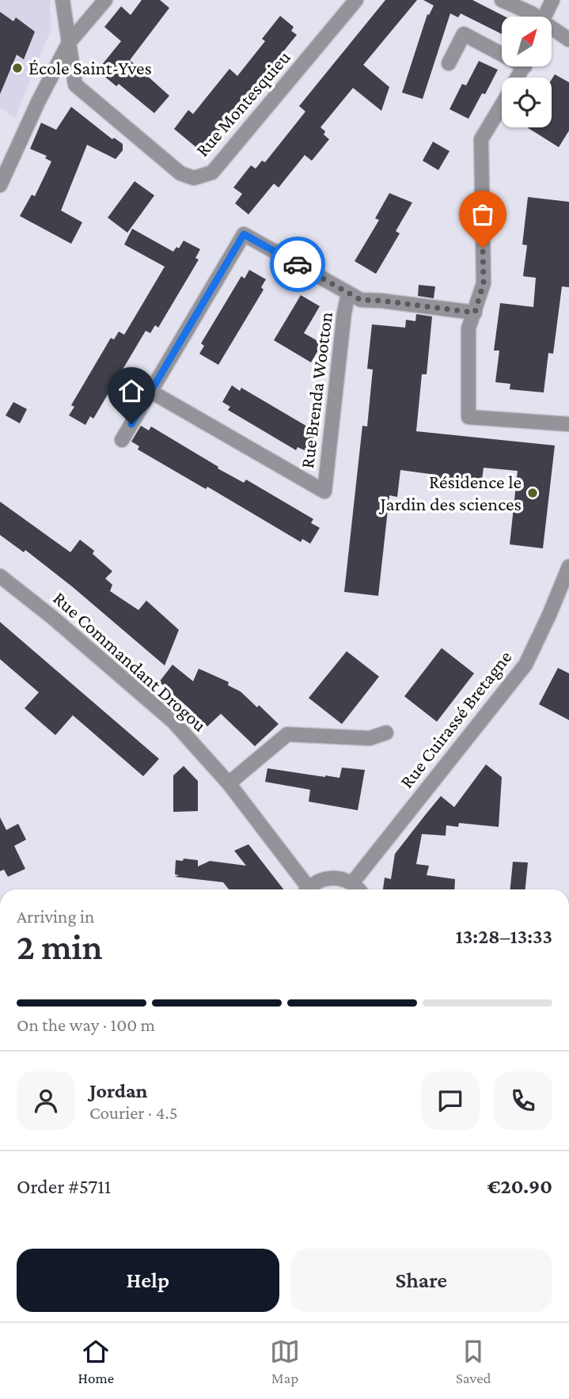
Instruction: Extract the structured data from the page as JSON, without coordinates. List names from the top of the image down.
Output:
{
  "streets": {
    "street": [
      "Rue Montesquieu",
      "Rue Brenda Wootton",
      "Rue Commandant Drogou",
      "Rue Cuirassé Bretagne"
    ]
  },
  "places": ["École Saint-Yves", "Résidence le Jardin des sciences"],
  "north": "top right",
  "page": {
    "heading": ["2 min", "Arriving in", "13:28–13:33"],
    "panel": [
      "Jordan",
      "Courier · 4.5",
      "Order #5711",
      "€20.90"
    ],
    "bar": "On the way · 100 m",
    "buttons": ["Help", "Share"],
    "tabs": ["Home", "Map", "Saved"]
  }
}
